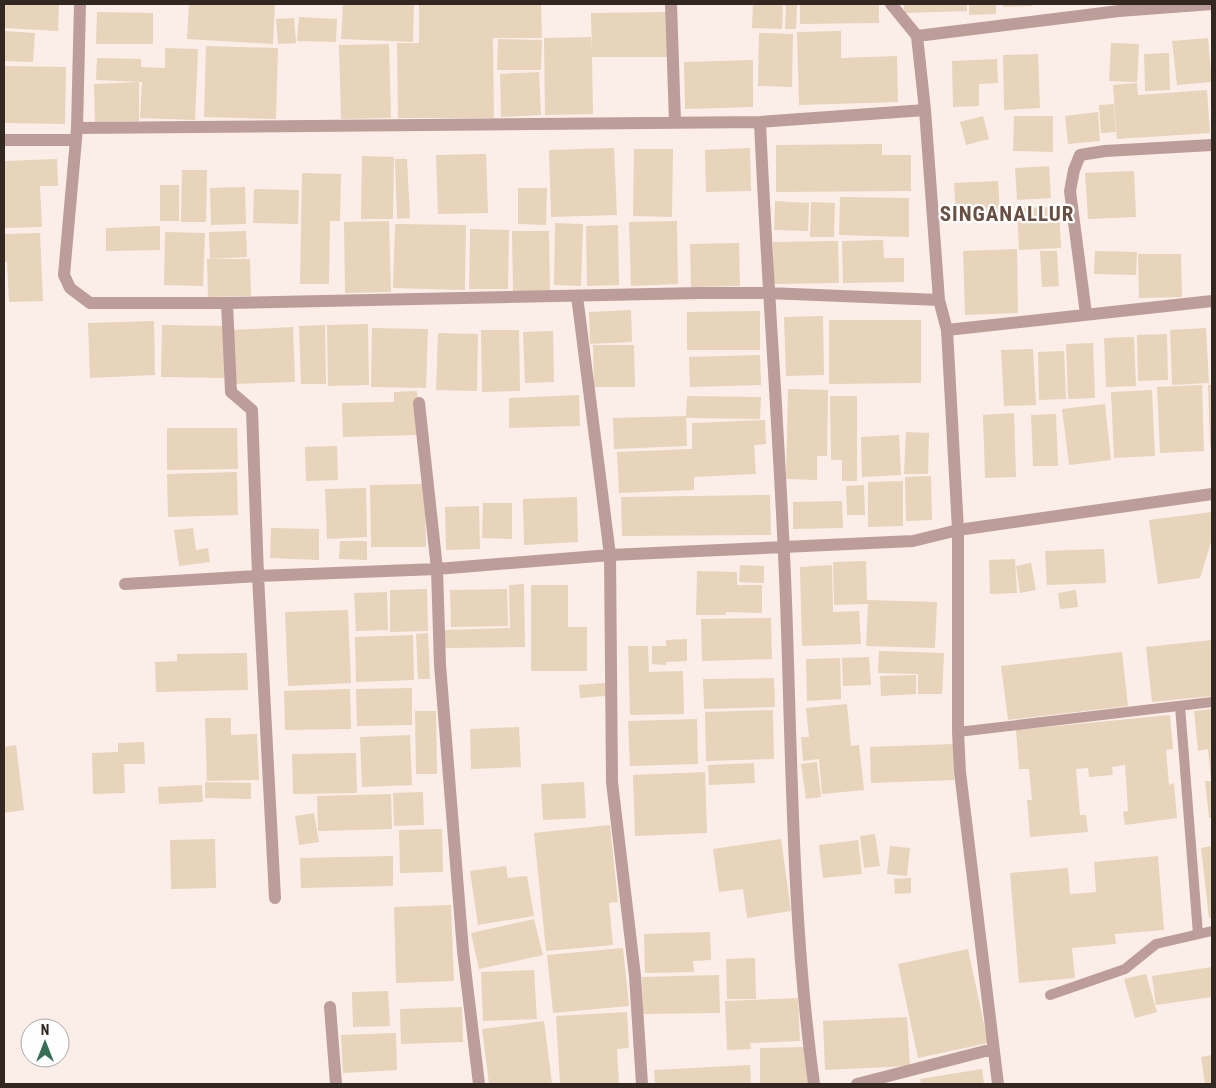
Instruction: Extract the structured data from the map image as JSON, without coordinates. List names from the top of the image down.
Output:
{
  "districts": ["SINGANALLUR"],
  "north": "top"
}
